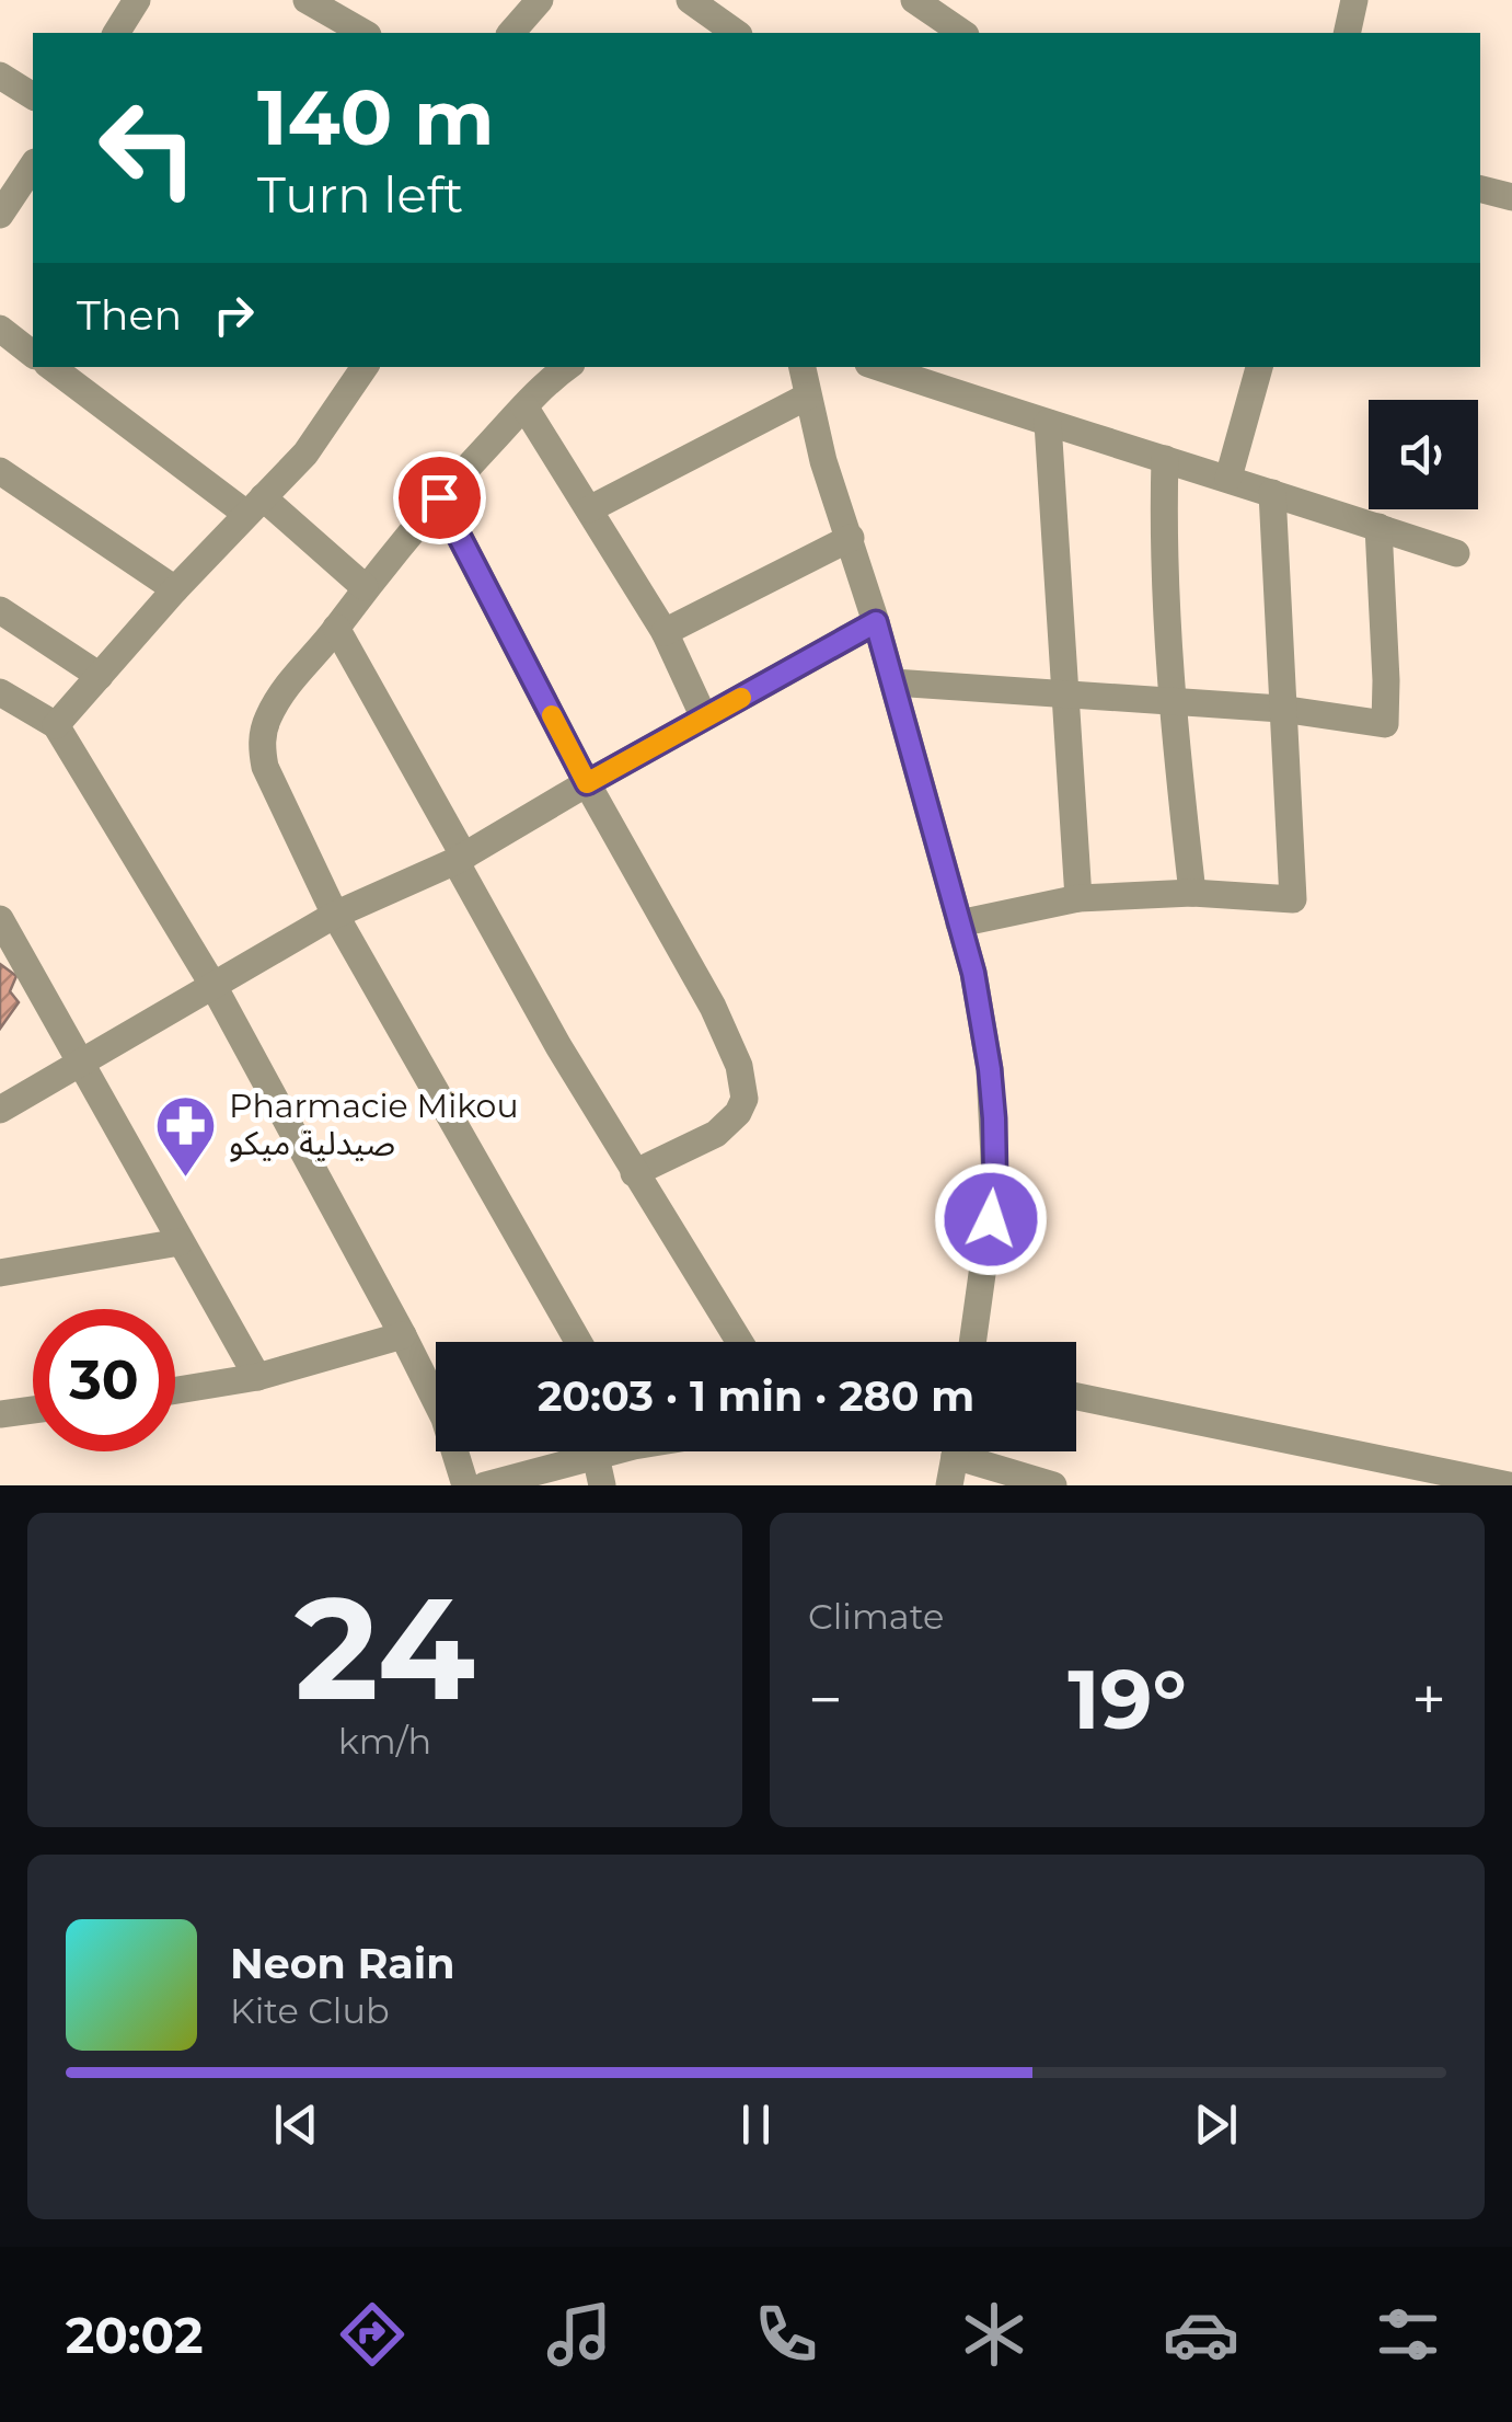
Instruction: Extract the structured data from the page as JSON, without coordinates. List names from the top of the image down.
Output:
{
  "places": {
    "pharmacy": ["Pharmacie Mikou صيدلية ميكو"]
  },
  "page": {
    "turn": ["140 m", "Turn left"],
    "then": "Then",
    "limit": "30",
    "trip": "20:03 · 1 min · 280 m",
    "tile": [
      ["24", "km/h"],
      "Climate"
    ],
    "heat": ["−", "19°", "+"],
    "song": ["Neon Rain", "Kite Club"],
    "tabs": "20:02"
  }
}
